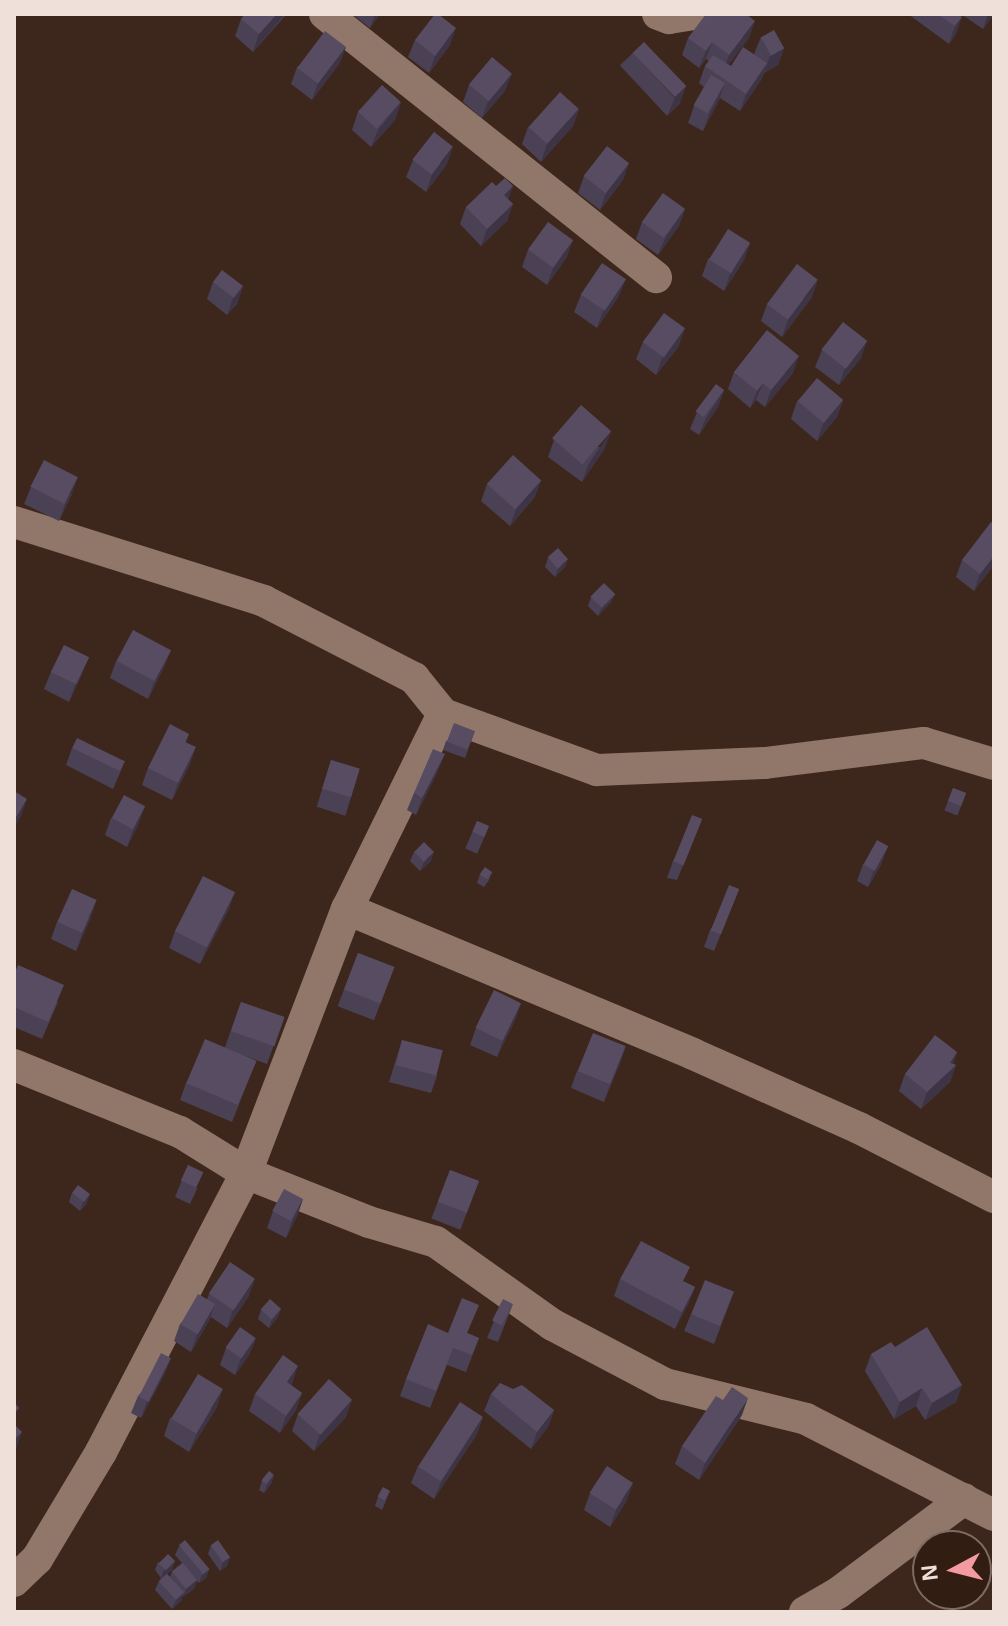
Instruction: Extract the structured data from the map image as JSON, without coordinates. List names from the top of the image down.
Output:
{
  "north": "left"
}
